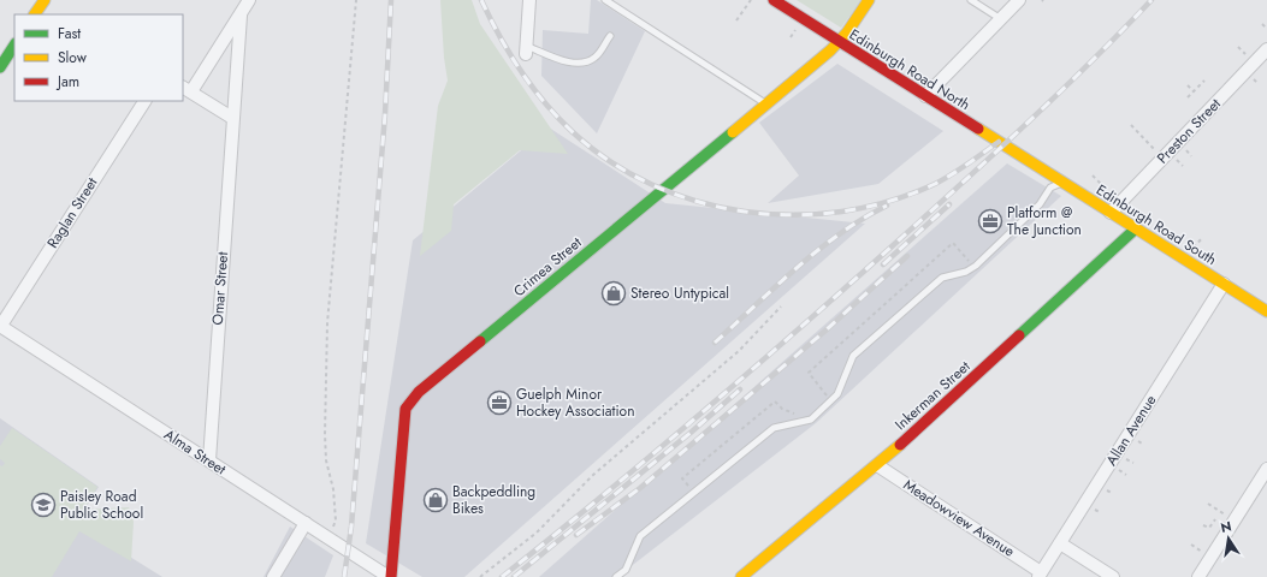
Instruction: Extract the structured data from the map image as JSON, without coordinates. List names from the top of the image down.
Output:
{
  "streets": {
    "street": [
      "Edinburgh Road North",
      "Preston Street",
      "Raglan Street",
      "Edinburgh Road South",
      "Crimea Street",
      "Omar Street",
      "Inkerman Street",
      "Allan Avenue",
      "Alma Street",
      "Meadowview Avenue"
    ]
  },
  "crossings": [
    ["Edinburgh Road North", "Edinburgh Road South"],
    ["Edinburgh Road North", "Crimea Street"],
    ["Preston Street", "Edinburgh Road South"],
    ["Raglan Street", "Alma Street"],
    ["Edinburgh Road South", "Inkerman Street"],
    ["Edinburgh Road South", "Allan Avenue"],
    ["Crimea Street", "Alma Street"],
    ["Omar Street", "Alma Street"],
    ["Inkerman Street", "Meadowview Avenue"],
    ["Allan Avenue", "Meadowview Avenue"]
  ],
  "places": {
    "office": ["Platform @ The Junction", "Guelph Minor Hockey Association"],
    "shop": ["Stereo Untypical", "Backpeddling Bikes"],
    "school or university": ["Paisley Road Public School"]
  },
  "legend": ["Fast", "Slow", "Jam"],
  "north": "top"
}
